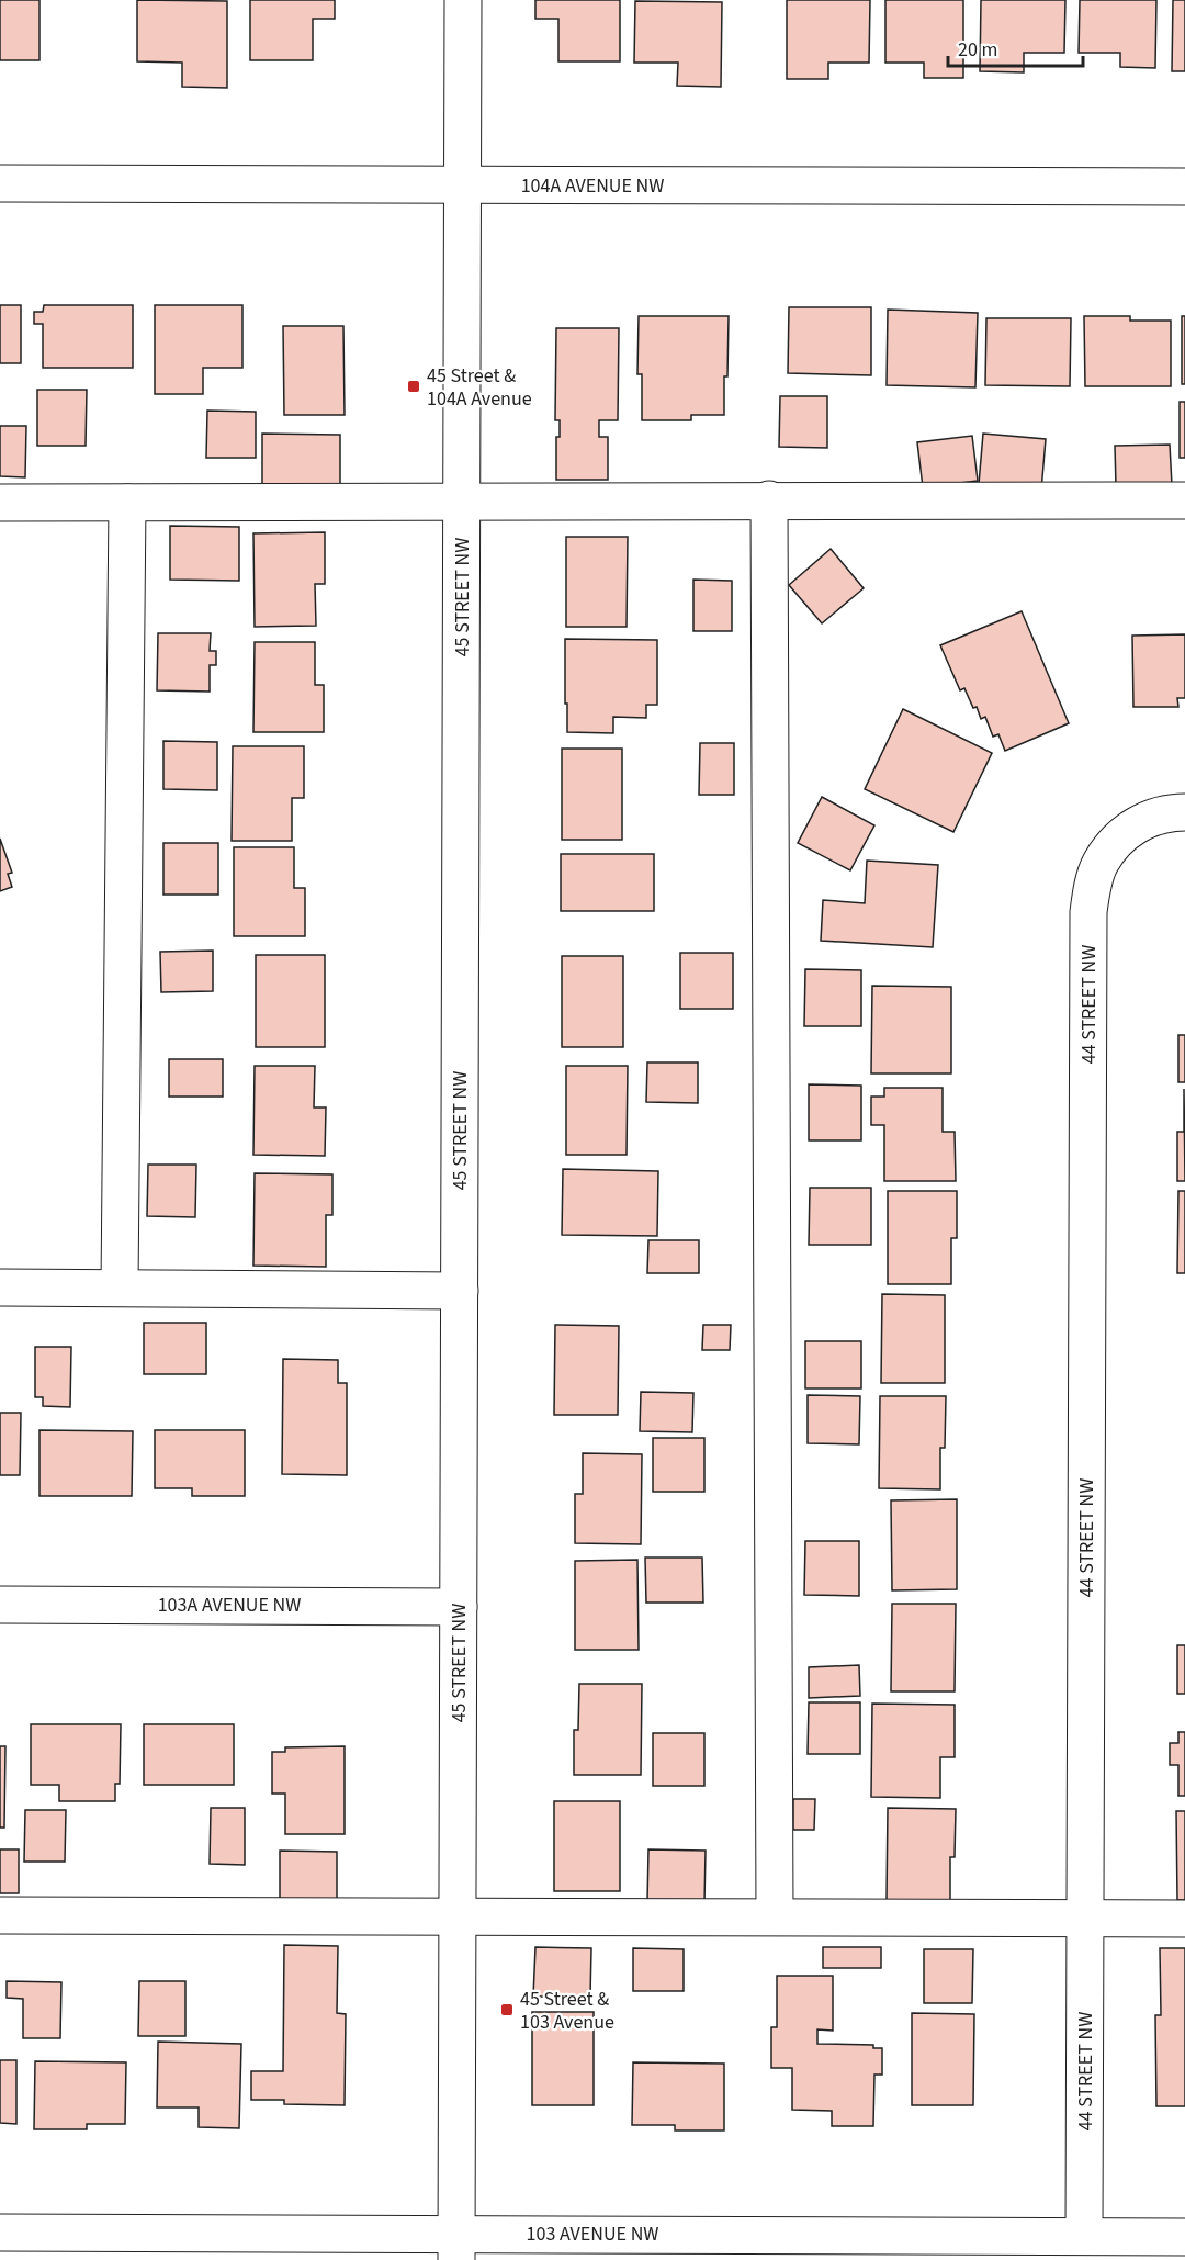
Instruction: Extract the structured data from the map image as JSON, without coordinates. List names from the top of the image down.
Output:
{
  "streets": {
    "street": [
      "104A AVENUE NW",
      "45 STREET NW",
      "44 STREET NW",
      "103A AVENUE NW",
      "103 AVENUE NW"
    ]
  },
  "crossings": [
    ["104A AVENUE NW", "45 STREET NW"],
    ["45 STREET NW", "103A AVENUE NW"],
    ["45 STREET NW", "103 AVENUE NW"],
    ["44 STREET NW", "103 AVENUE NW"]
  ],
  "places": {
    "transit": ["45 Street & 104A Avenue", "45 Street & 103 Avenue"]
  },
  "scale_bar": "20 m"
}
